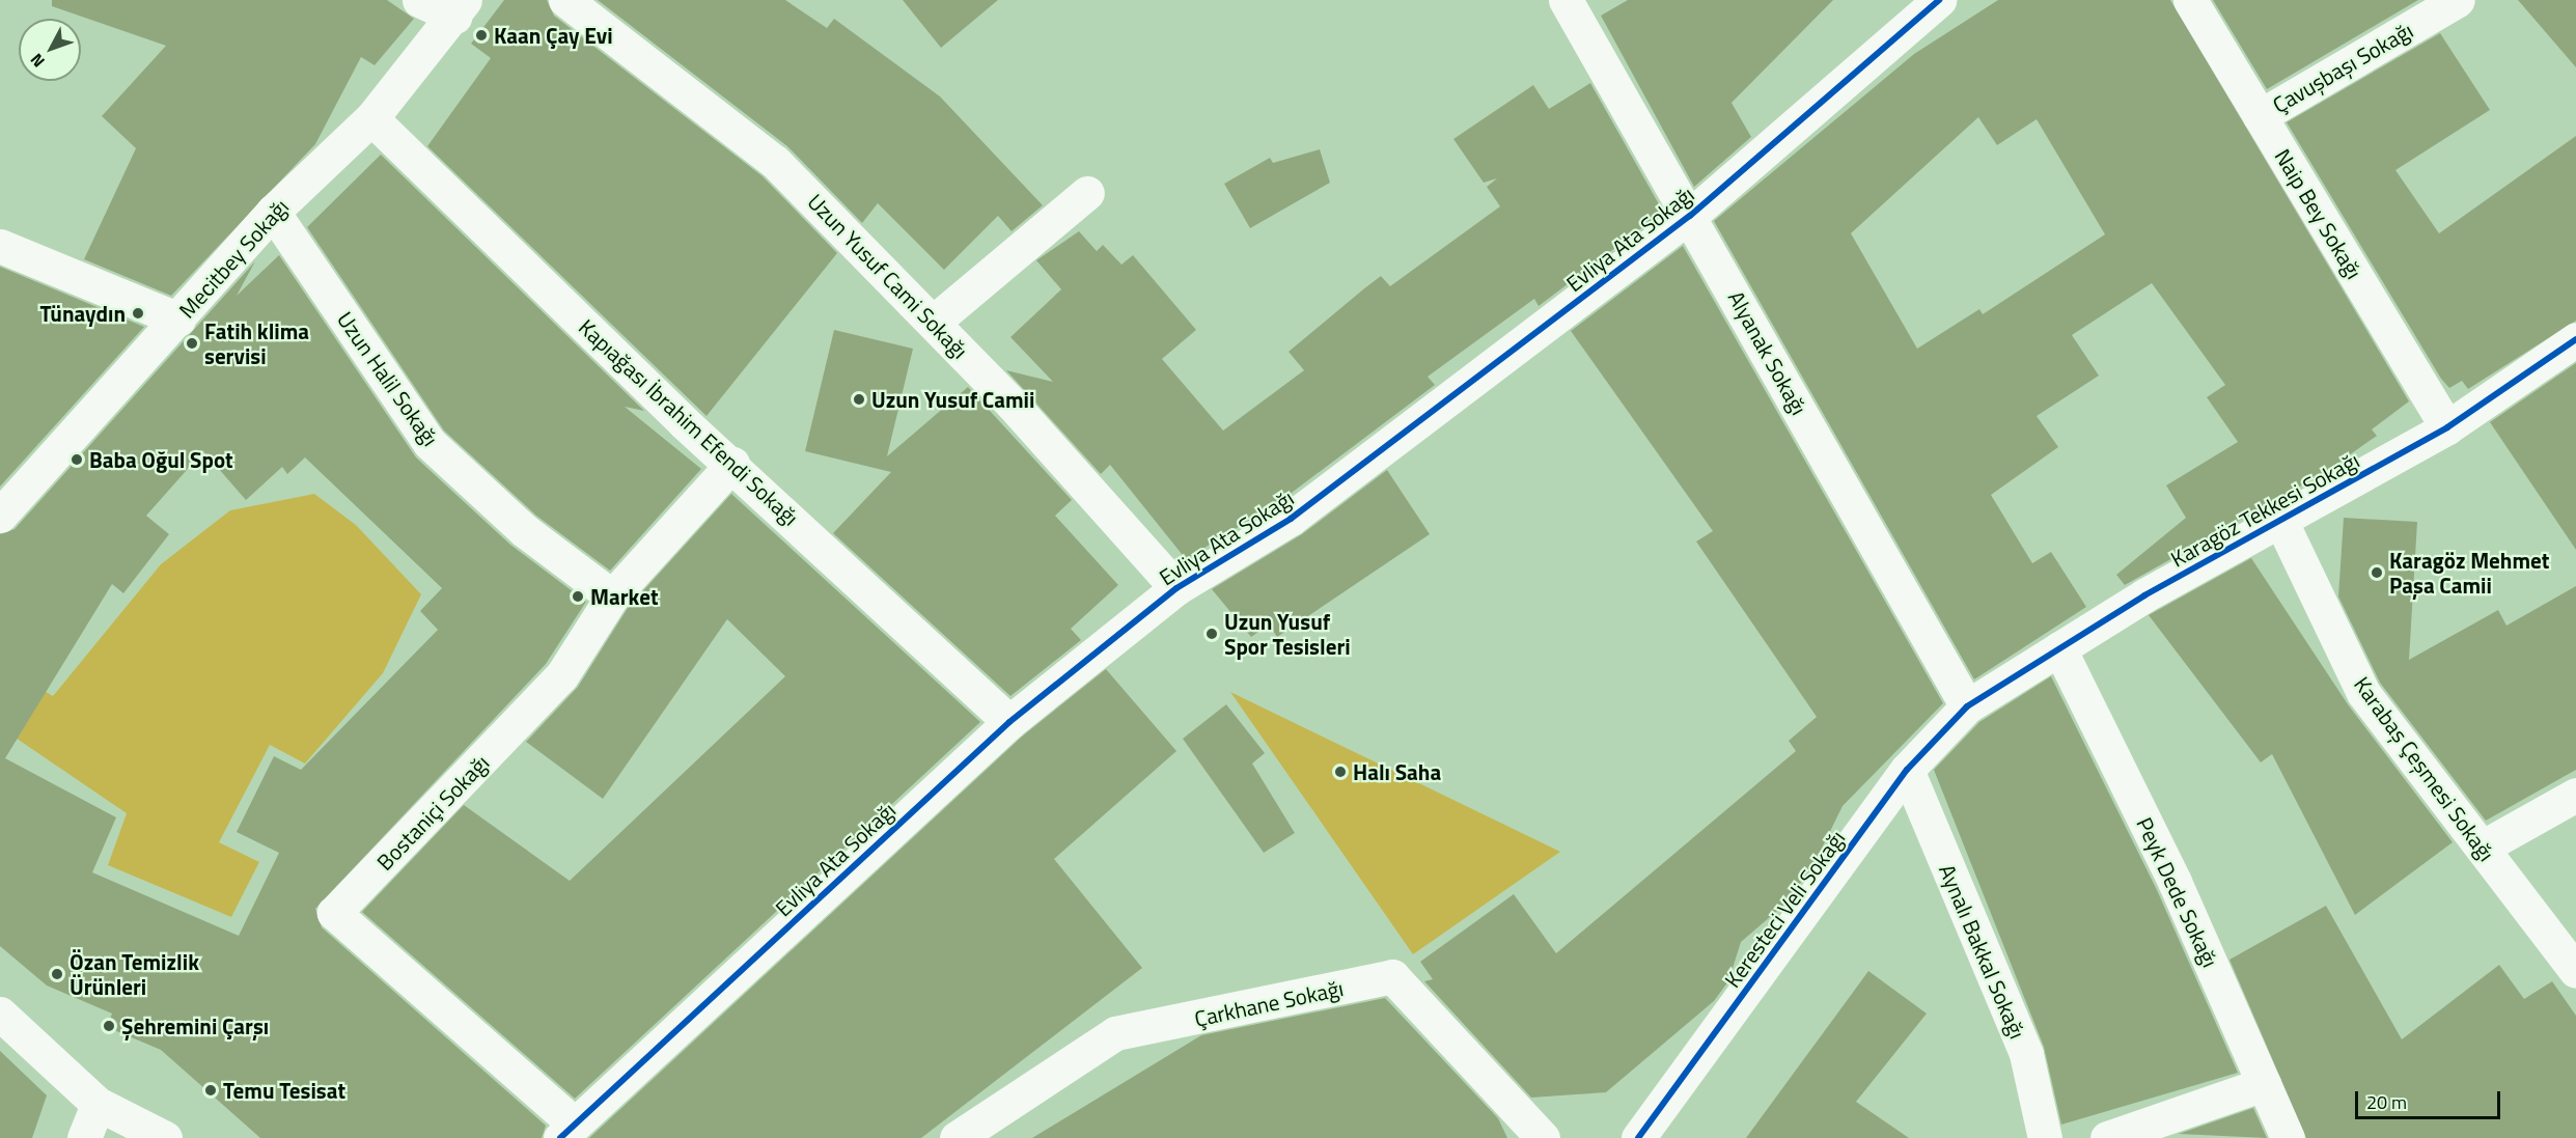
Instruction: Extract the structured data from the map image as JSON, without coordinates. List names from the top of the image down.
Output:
{
  "streets": {
    "street": [
      "Çavuşbaşı Sokağı",
      "Naip Bey Sokağı",
      "Evliya Ata Sokağı",
      "Meсitbey Sokağı",
      "Uzun Yusuf Cami Sokağı",
      "Alyanak Sokağı",
      "Uzun Halil Sokağı",
      "Kapıağası İbrahim Efendi Sokağı",
      "Karagöz Tekkesi Sokağı",
      "Karabaş Çeşmesi Sokağı",
      "Bostaniçi Sokağı",
      "Peyk Dede Sokağı",
      "Keresteci Veli Sokağı",
      "Aynalı Bakkal Sokağı",
      "Çarkhane Sokağı"
    ]
  },
  "crossings": [
    ["Çavuşbaşı Sokağı", "Naip Bey Sokağı"],
    ["Naip Bey Sokağı", "Karagöz Tekkesi Sokağı"],
    ["Evliya Ata Sokağı", "Uzun Yusuf Cami Sokağı"],
    ["Evliya Ata Sokağı", "Alyanak Sokağı"],
    ["Evliya Ata Sokağı", "Kapıağası İbrahim Efendi Sokağı"],
    ["Evliya Ata Sokağı", "Bostaniçi Sokağı"],
    ["Meсitbey Sokağı", "Uzun Halil Sokağı"],
    ["Meсitbey Sokağı", "Kapıağası İbrahim Efendi Sokağı"],
    ["Alyanak Sokağı", "Karagöz Tekkesi Sokağı"],
    ["Alyanak Sokağı", "Keresteci Veli Sokağı"],
    ["Uzun Halil Sokağı", "Bostaniçi Sokağı"],
    ["Kapıağası İbrahim Efendi Sokağı", "Bostaniçi Sokağı"],
    ["Karagöz Tekkesi Sokağı", "Karabaş Çeşmesi Sokağı"],
    ["Karagöz Tekkesi Sokağı", "Peyk Dede Sokağı"],
    ["Karagöz Tekkesi Sokağı", "Keresteci Veli Sokağı"],
    ["Keresteci Veli Sokağı", "Aynalı Bakkal Sokağı"]
  ],
  "places": [
    "Kaan Çay Evi",
    "Tünaydın",
    "Fatih klima servisi",
    "Uzun Yusuf Camii",
    "Baba Oğul Spot",
    "Karagöz Mehmet Paşa Camii",
    "Market",
    "Uzun Yusuf Spor Tesisleri",
    "Halı Saha",
    "Özan Temizlik Ürünleri",
    "Şehremini Çarşı",
    "Temu Tesisat"
  ],
  "scale_bar": "20 m",
  "north": "bottom left"
}
